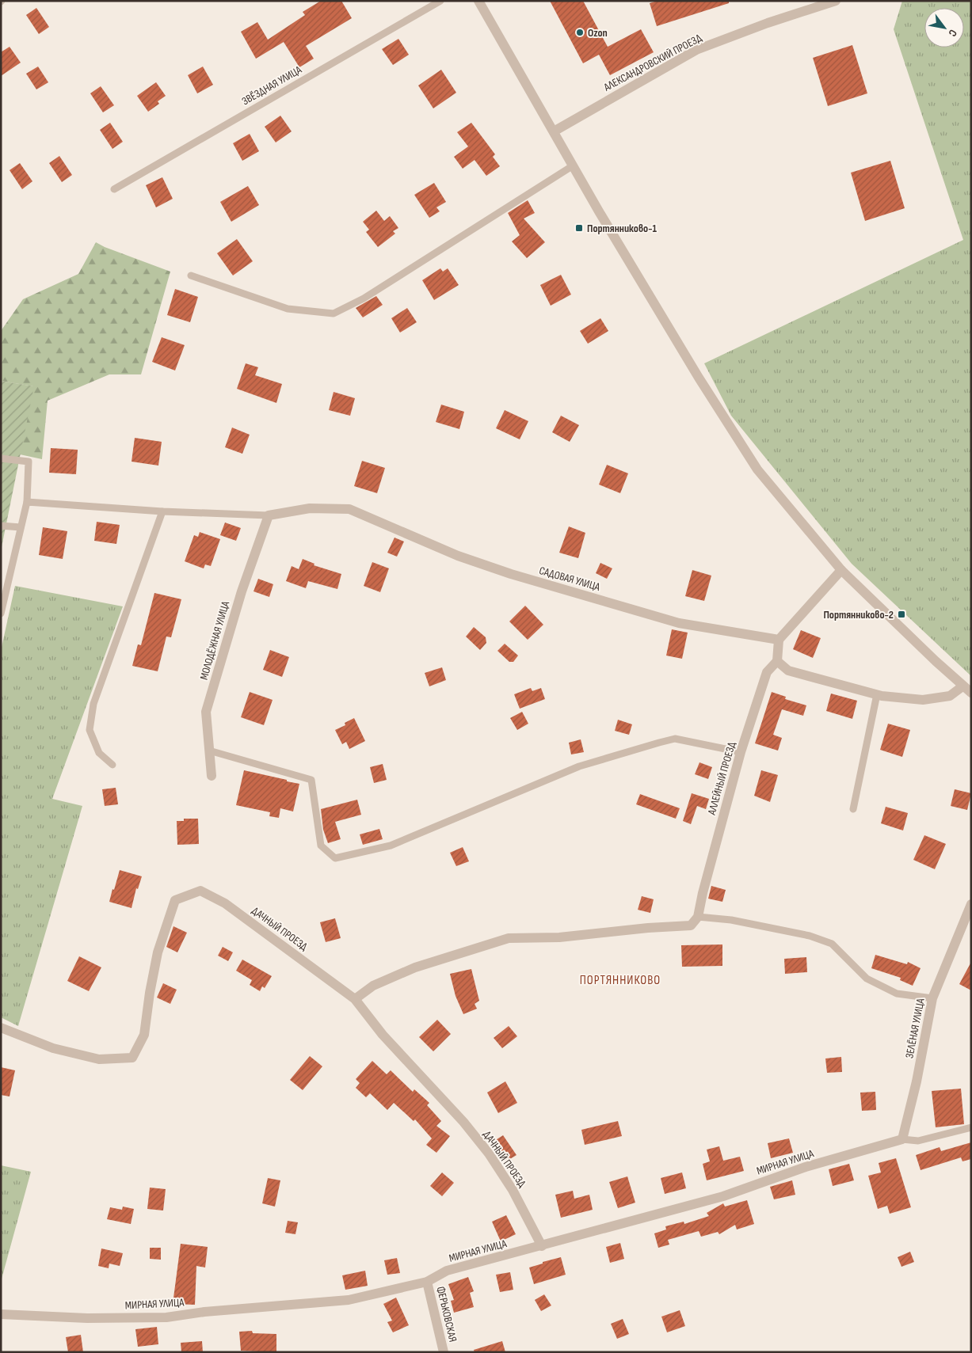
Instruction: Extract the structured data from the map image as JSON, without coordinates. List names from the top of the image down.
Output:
{
  "streets": {
    "street": [
      "АЛЕКСАНДРОВСКИЙ ПРОЕЗД",
      "САДОВАЯ УЛИЦА",
      "МОЛОДЁЖНАЯ УЛИЦА",
      "АЛЛЕЙНЫЙ ПРОЕЗД",
      "ДАЧНЫЙ ПРОЕЗД",
      "ЗЕЛЁНАЯ УЛИЦА",
      "МИРНАЯ УЛИЦА",
      "ФЕРЬКОВСКАЯ"
    ],
    "lane": ["ЗВЁЗДНАЯ УЛИЦА"]
  },
  "crossings": [
    ["САДОВАЯ УЛИЦА", "МОЛОДЁЖНАЯ УЛИЦА"],
    ["АЛЛЕЙНЫЙ ПРОЕЗД", "ДАЧНЫЙ ПРОЕЗД"],
    ["ДАЧНЫЙ ПРОЕЗД", "МИРНАЯ УЛИЦА"],
    ["ЗЕЛЁНАЯ УЛИЦА", "МИРНАЯ УЛИЦА"],
    ["МИРНАЯ УЛИЦА", "ФЕРЬКОВСКАЯ"]
  ],
  "districts": ["ПОРТЯННИКОВО"],
  "places": {
    "other": ["Ozon"],
    "transit": ["Портянниково-1", "Портянниково-2"]
  },
  "north": "bottom right"
}
